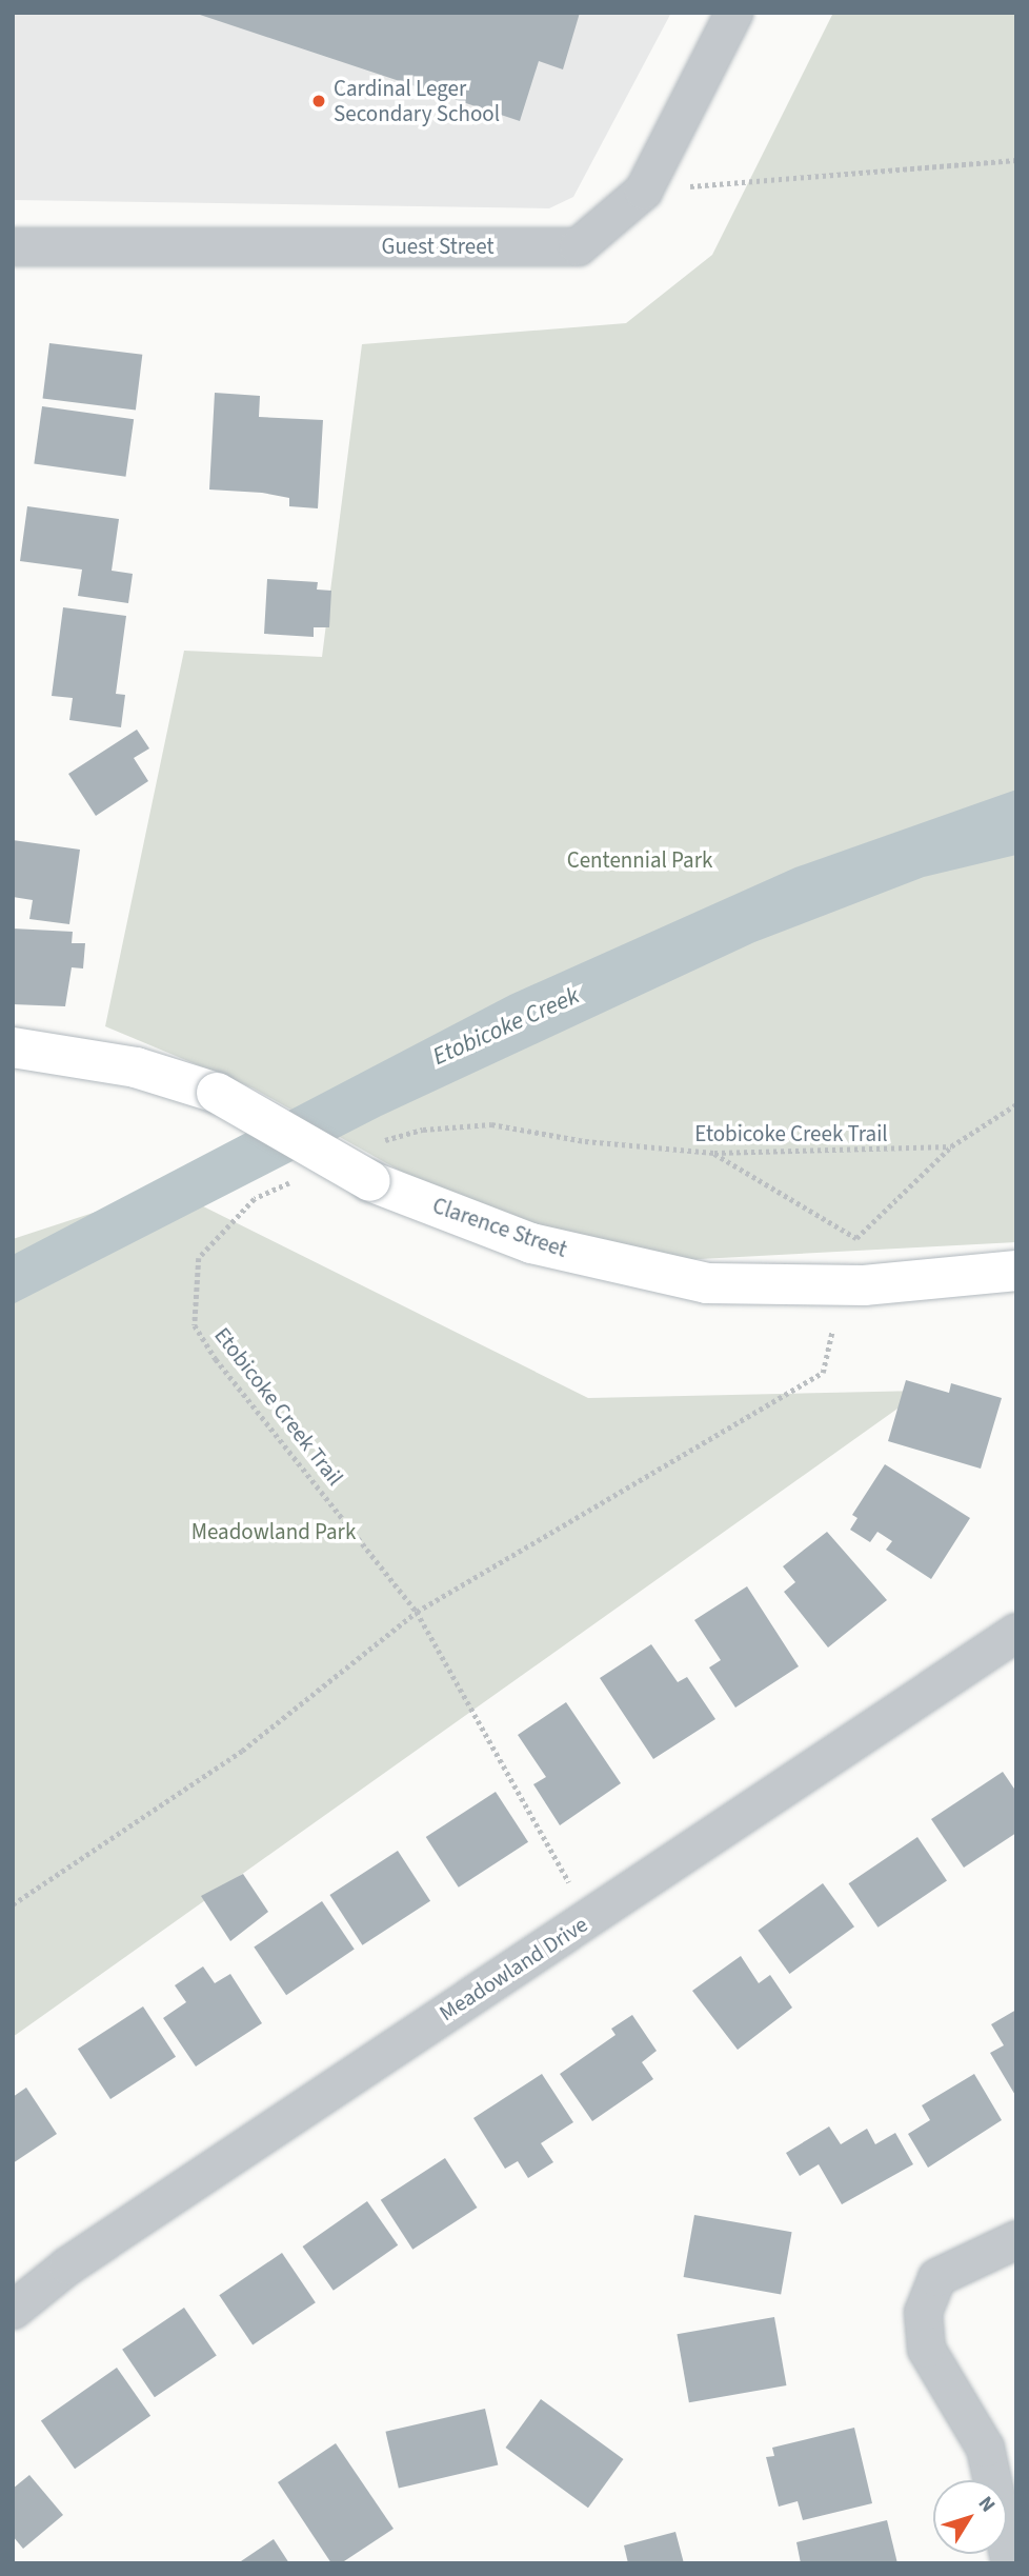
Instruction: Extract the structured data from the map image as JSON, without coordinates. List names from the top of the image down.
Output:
{
  "streets": {
    "street": ["Guest Street", "Clarence Street", "Meadowland Drive"],
    "path": ["Etobicoke Creek Trail"]
  },
  "crossings": [
    ["Etobicoke Creek Trail", "Meadowland Drive"]
  ],
  "water": ["Etobicoke Creek"],
  "parks": ["Centennial Park", "Meadowland Park"],
  "places": ["Cardinal Leger Secondary School"],
  "north": "top right"
}
